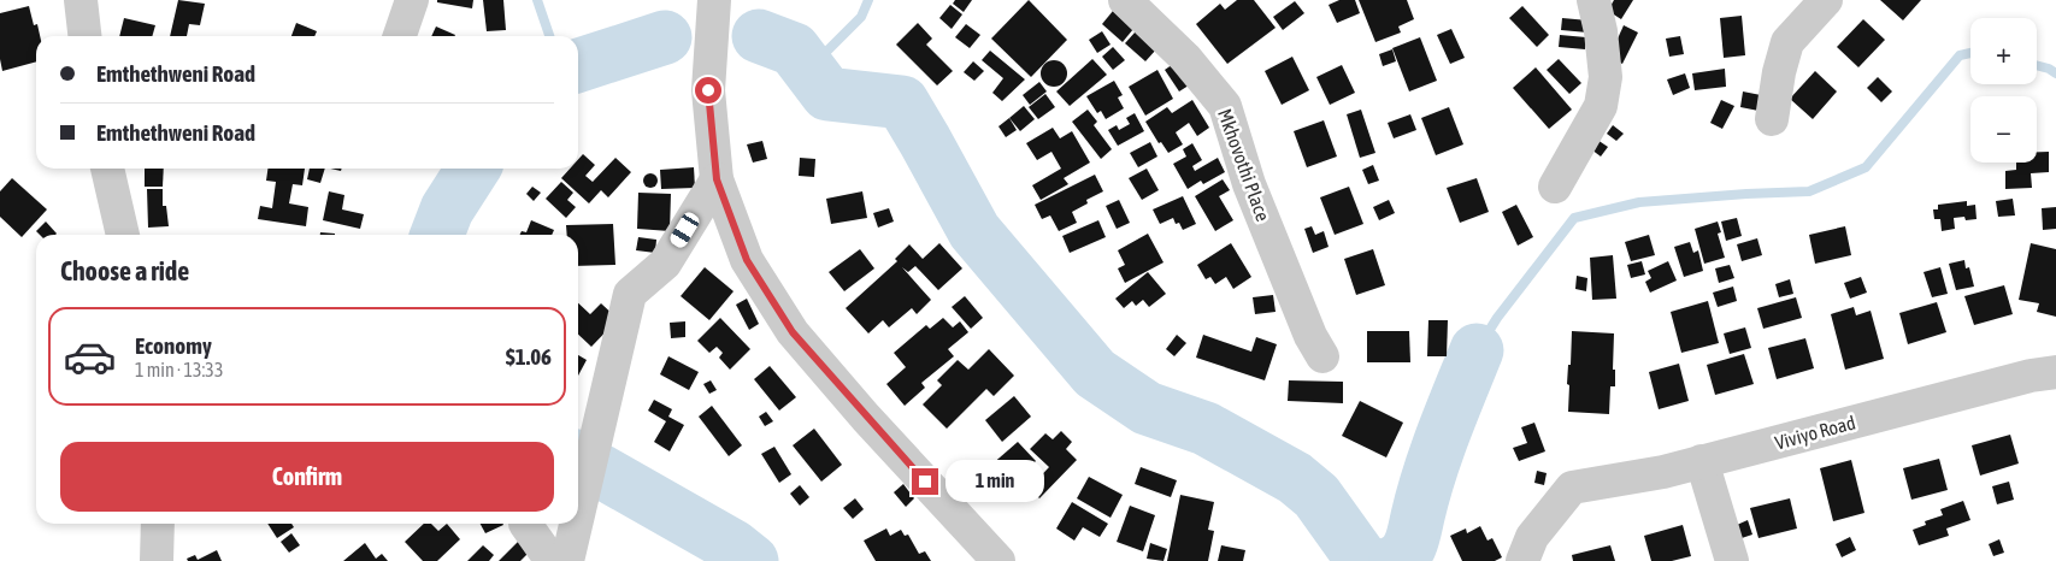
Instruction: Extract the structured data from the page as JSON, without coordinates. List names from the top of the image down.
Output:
{
  "streets": {
    "street": ["Mkhovothi Place", "Viviyo Road"]
  },
  "page": {
    "map_buttons": ["+", "−"],
    "banner": ["Emthethweni Road", "Emthethweni Road"],
    "heading": "Choose a ride",
    "list": [
      {
        "name": "Economy",
        "note": "1 min · 13:33",
        "value": "$1.06"
      }
    ],
    "buttons": "Confirm",
    "bubble": "1 min"
  }
}
